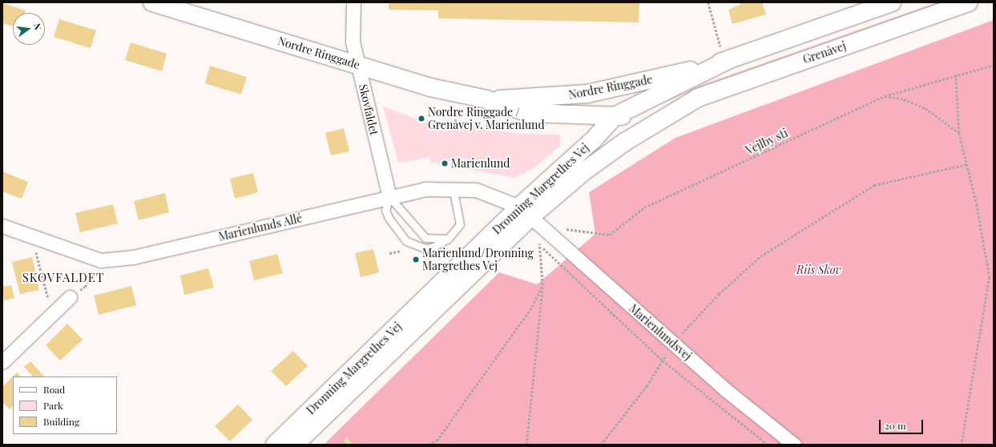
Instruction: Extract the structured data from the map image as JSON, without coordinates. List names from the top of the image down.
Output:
{
  "streets": {
    "street": [
      "Nordre Ringgade",
      "Grenåvej",
      "Skovfaldet",
      "Dronning Margrethes Vej",
      "Marienlunds Allé",
      "Marienlundsvej"
    ],
    "path": ["Vejlby sti"]
  },
  "crossings": [
    ["Nordre Ringgade", "Grenåvej"],
    ["Nordre Ringgade", "Skovfaldet"],
    ["Nordre Ringgade", "Dronning Margrethes Vej"],
    ["Grenåvej", "Dronning Margrethes Vej"],
    ["Skovfaldet", "Marienlunds Allé"],
    ["Dronning Margrethes Vej", "Marienlunds Allé"],
    ["Dronning Margrethes Vej", "Marienlundsvej"],
    ["Marienlunds Allé", "Marienlundsvej"]
  ],
  "districts": ["SKOVFALDET"],
  "parks": ["Riis Skov"],
  "places": ["Nordre Ringgade / Grenåvej v. Marienlund", "Marienlund", "Marienlund/Dronning Margrethes Vej"],
  "legend": ["Road", "Park", "Building"],
  "scale_bar": "20 m",
  "north": "right"
}
